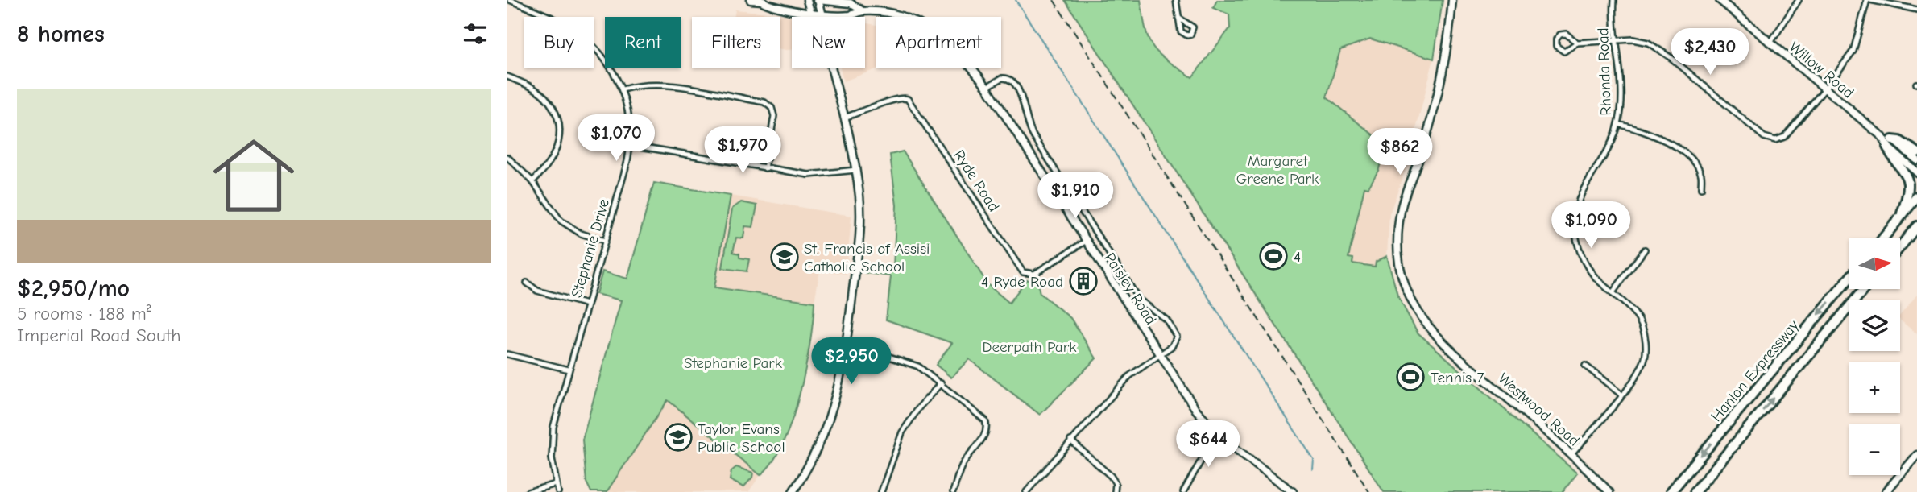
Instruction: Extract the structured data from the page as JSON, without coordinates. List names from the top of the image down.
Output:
{
  "streets": {
    "highway": ["Hanlon Expressway"],
    "main road": ["Willow Road", "Paisley Road", "Westwood Road"],
    "street": ["Rhonda Road", "Ryde Road", "Stephanie Drive"]
  },
  "crossings": [
    ["Rhonda Road", "Westwood Road"],
    ["Ryde Road", "Paisley Road"]
  ],
  "parks": ["Margaret Greene Park", "Deerpath Park", "Stephanie Park"],
  "places": {
    "sports": ["4", "Tennis 7"],
    "school or university": ["St. Francis of Assisi Catholic School", "Taylor Evans Public School"],
    "building": ["4 Ryde Road"]
  },
  "north": "right",
  "page": {
    "heading": "8 homes",
    "chip": [
      "Buy",
      "Rent",
      "Filters",
      "New",
      "Apartment"
    ],
    "price": [
      "$2,430",
      "$1,070",
      "$1,970",
      "$862",
      "$1,910",
      "$1,090",
      "$2,950",
      "$644"
    ],
    "list": [
      {
        "name": "$2,950/mo",
        "note": "5 rooms · 188 m² · Imperial Road South"
      }
    ],
    "map_buttons": ["+", "−"]
  }
}
